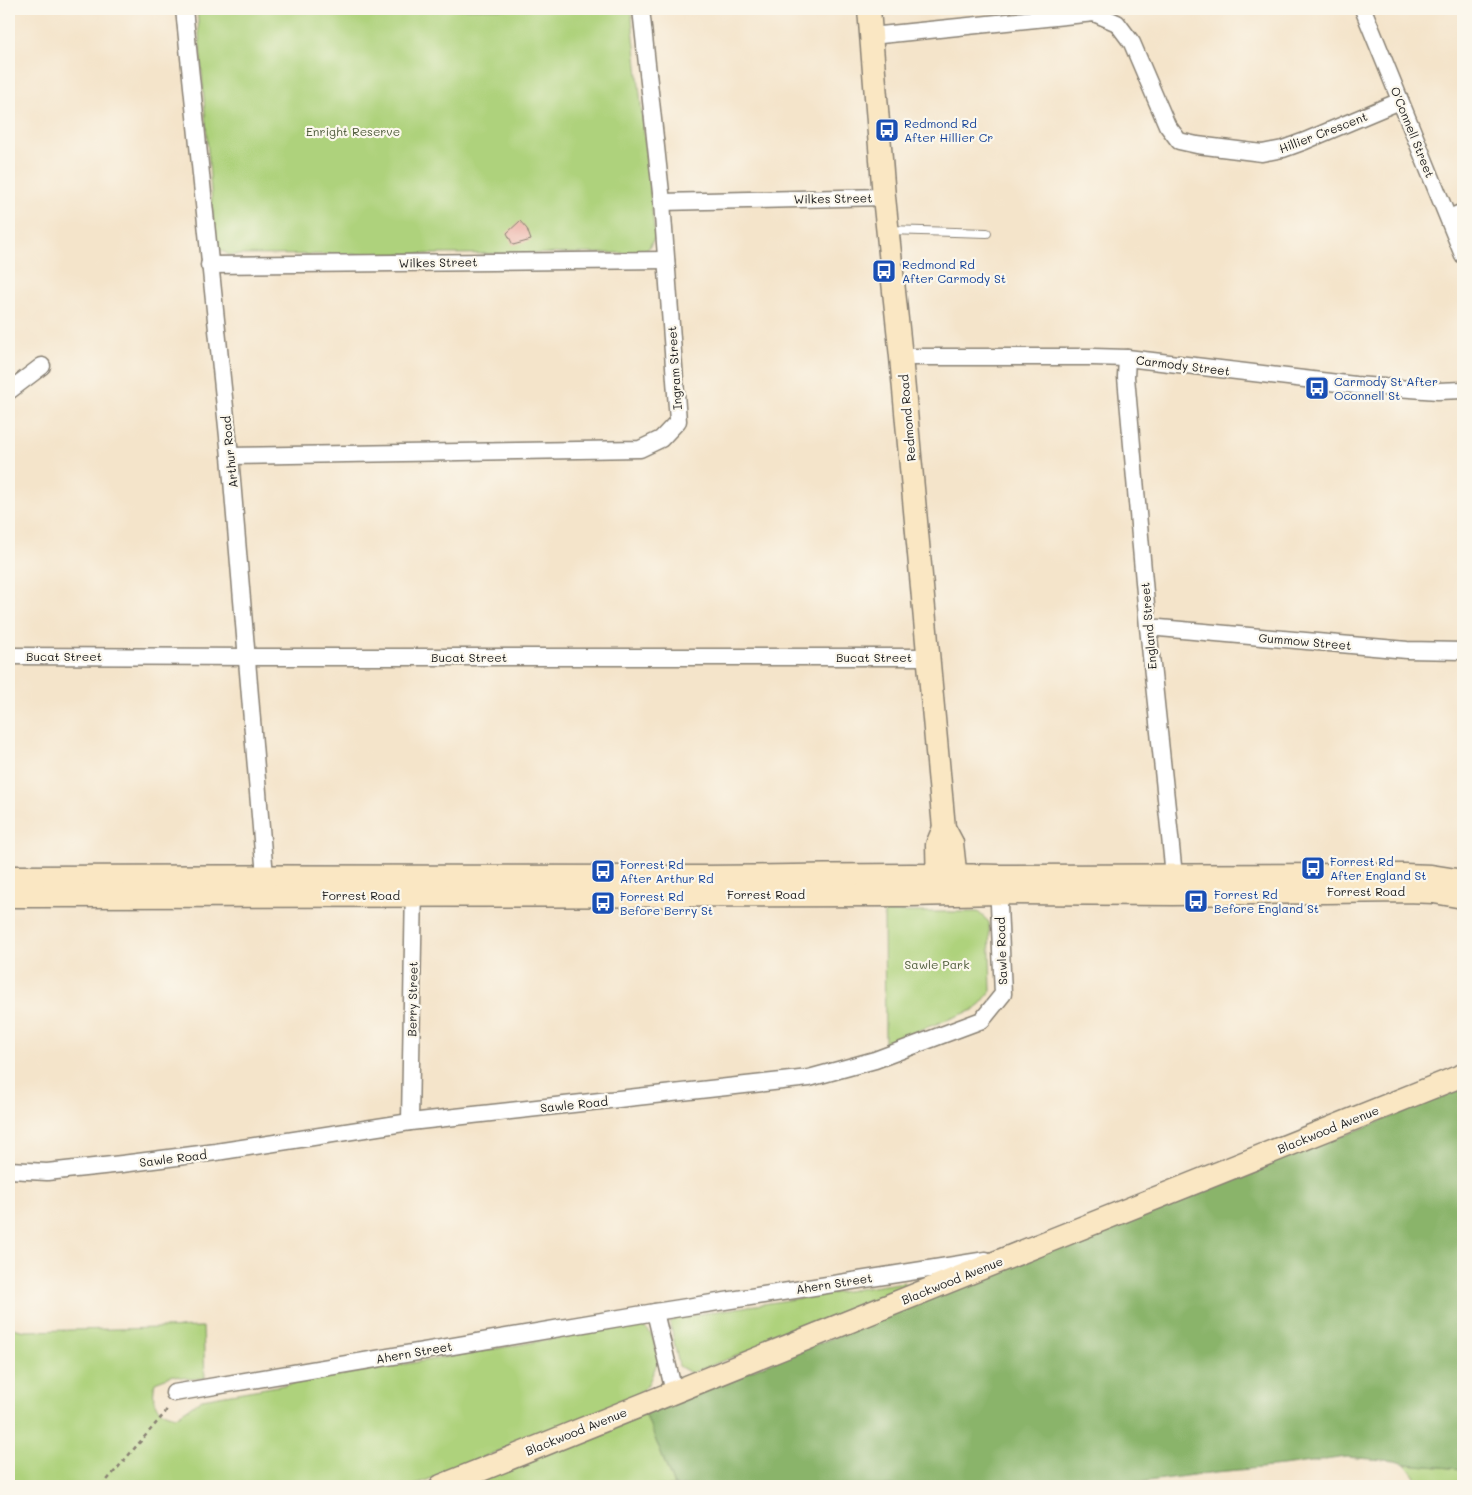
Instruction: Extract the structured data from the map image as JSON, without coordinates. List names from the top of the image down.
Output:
{
  "streets": {
    "main road": ["Redmond Road", "Forrest Road", "Blackwood Avenue"],
    "street": [
      "Hillier Crescent",
      "O'Connell Street",
      "Wilkes Street",
      "Carmody Street",
      "Ingram Street",
      "Arthur Road",
      "England Street",
      "Gummow Street",
      "Bucat Street",
      "Sawle Road",
      "Berry Street",
      "Ahern Street"
    ]
  },
  "crossings": [
    ["Hillier Crescent", "O'Connell Street"],
    ["Hillier Crescent", "Redmond Road"],
    ["Wilkes Street", "Ingram Street"],
    ["Wilkes Street", "Redmond Road"],
    ["Wilkes Street", "Arthur Road"],
    ["Carmody Street", "Redmond Road"],
    ["Carmody Street", "England Street"],
    ["Ingram Street", "Arthur Road"],
    ["Redmond Road", "Bucat Street"],
    ["Redmond Road", "Forrest Road"],
    ["Arthur Road", "Bucat Street"],
    ["Arthur Road", "Forrest Road"],
    ["England Street", "Gummow Street"],
    ["England Street", "Forrest Road"],
    ["Forrest Road", "Sawle Road"],
    ["Forrest Road", "Berry Street"],
    ["Sawle Road", "Berry Street"],
    ["Blackwood Avenue", "Ahern Street"]
  ],
  "parks": ["Enright Reserve", "Sawle Park"],
  "places": {
    "bus stop": [
      "Redmond Rd After Hillier Cr",
      "Redmond Rd After Carmody St",
      "Carmody St After Oconnell St",
      "Forrest Rd After England St",
      "Forrest Rd After Arthur Rd",
      "Forrest Rd Before England St",
      "Forrest Rd Before Berry St"
    ]
  }
}
